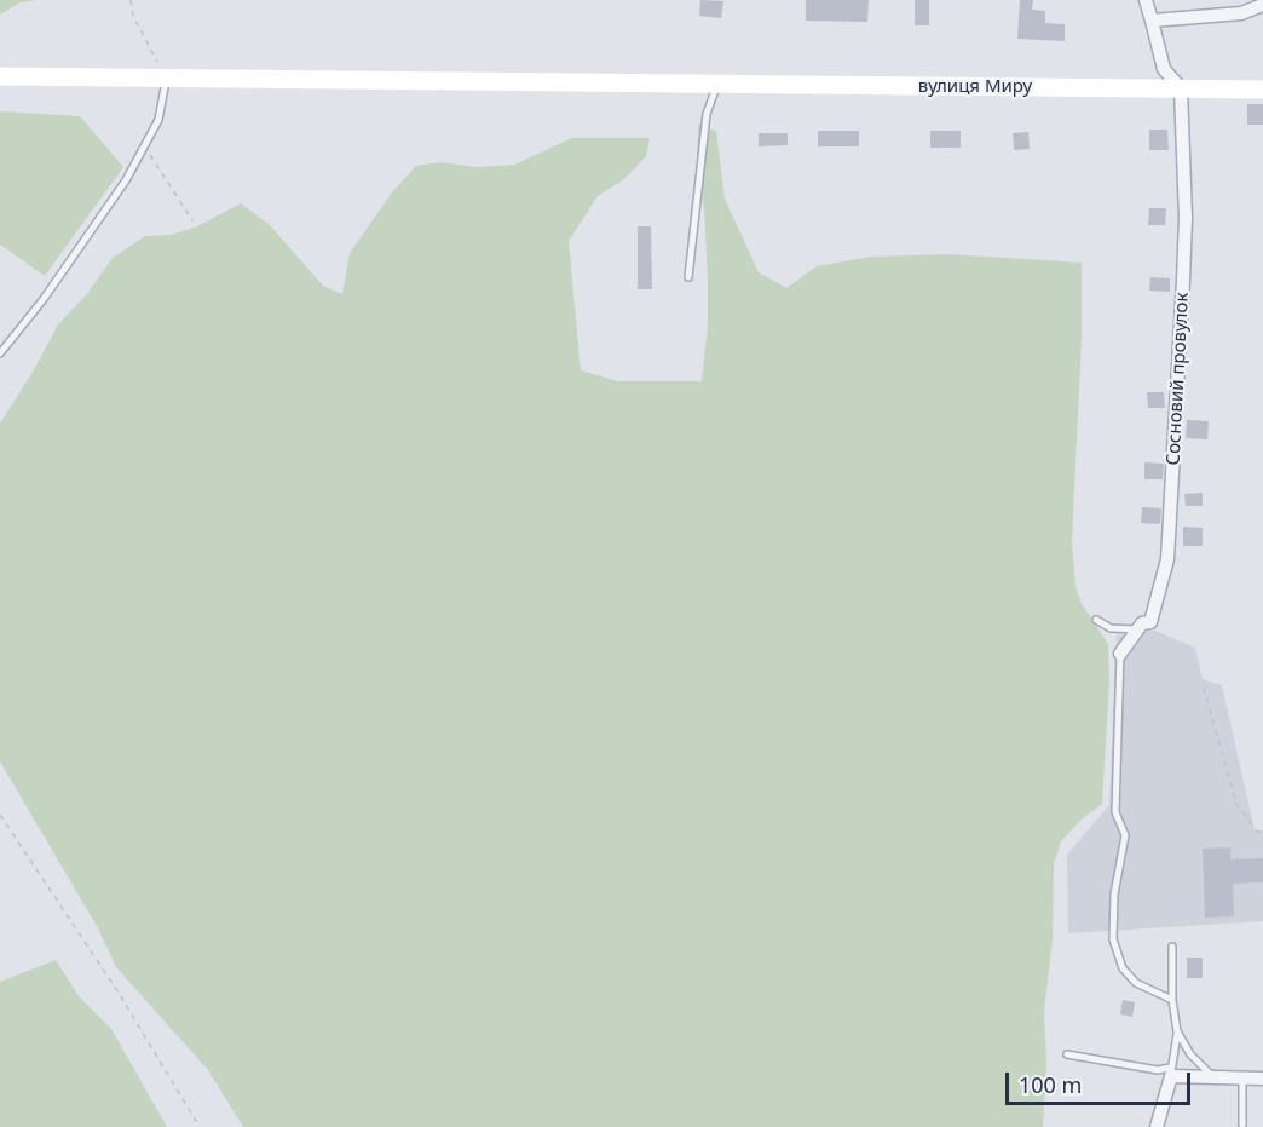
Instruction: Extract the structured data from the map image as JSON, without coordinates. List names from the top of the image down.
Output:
{
  "streets": {
    "street": ["вулиця Миру", "Сосновий провулок"]
  },
  "crossings": [
    ["вулиця Миру", "Сосновий провулок"]
  ],
  "scale_bar": "100 m"
}
